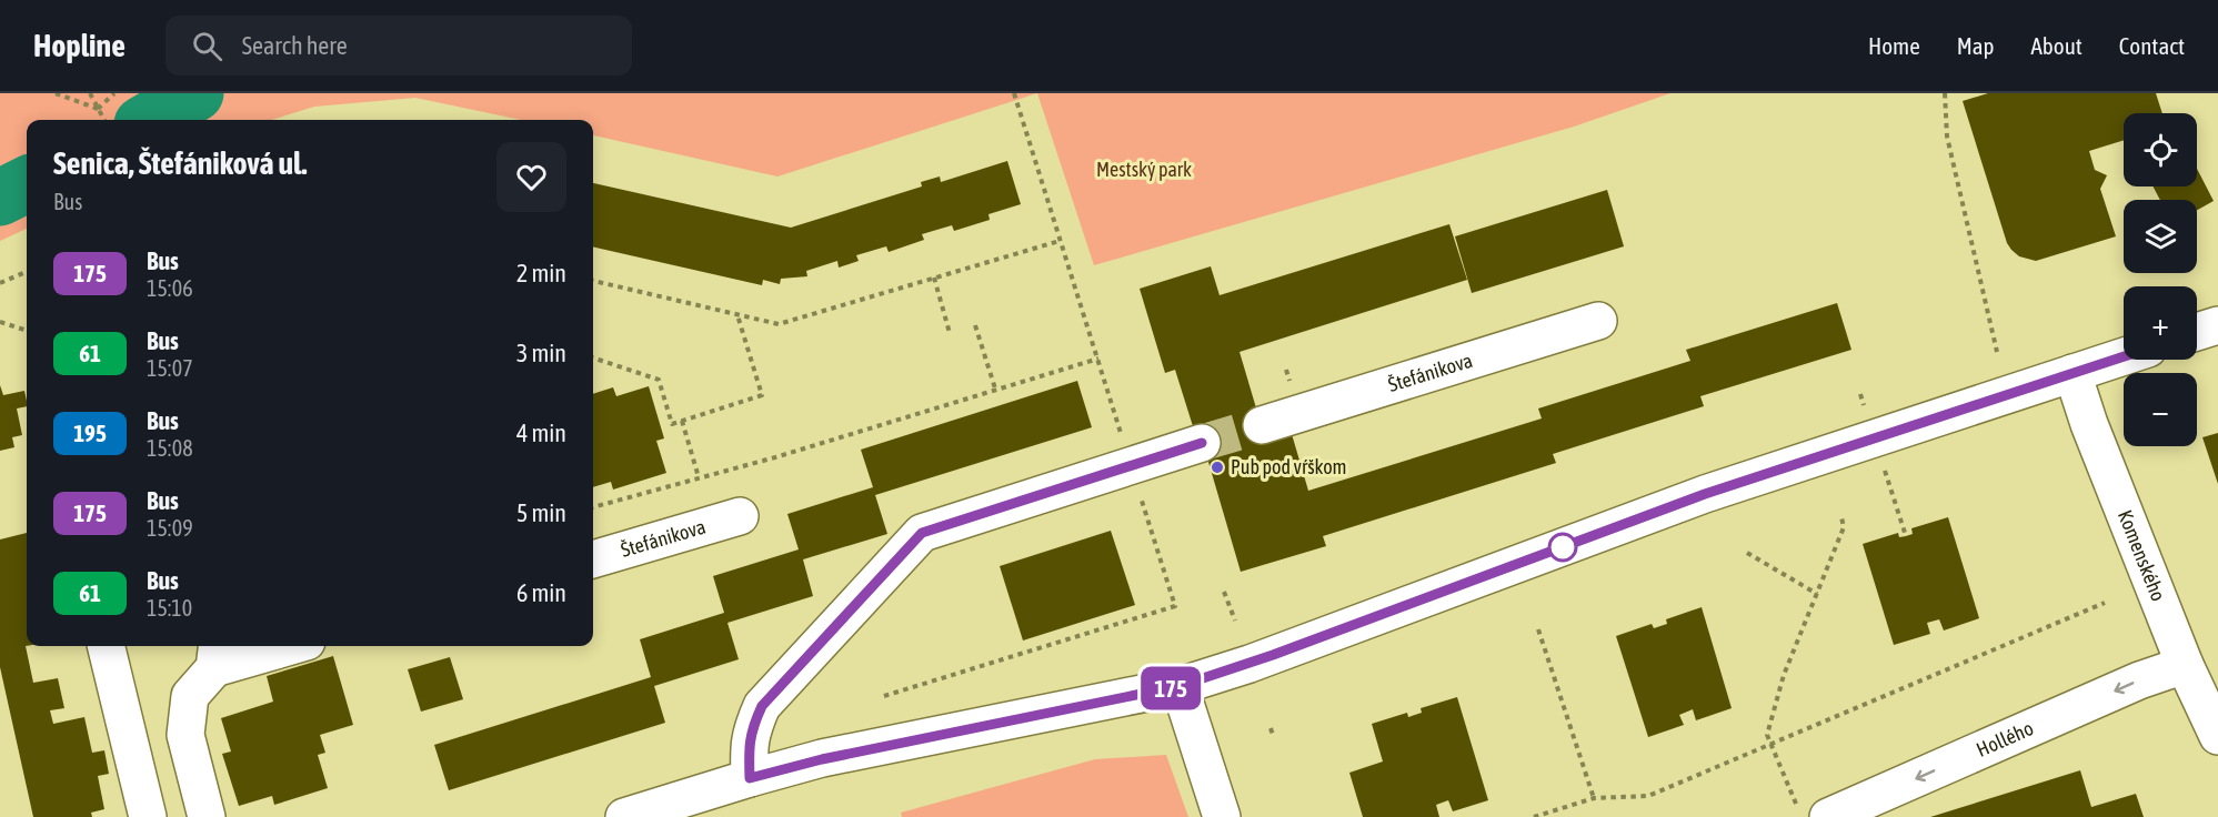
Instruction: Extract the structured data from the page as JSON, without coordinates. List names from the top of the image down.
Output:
{
  "streets": {
    "street": ["Štefánikova", "Komenského", "Hollého"]
  },
  "crossings": [
    ["Komenského", "Hollého"]
  ],
  "parks": ["Mestský park"],
  "places": ["Pub pod vŕškom"],
  "lines": ["bus line 175"],
  "page": {
    "header": "Hopline",
    "search": "Search here",
    "nav": [
      "Home",
      "Map",
      "About",
      "Contact"
    ],
    "on_map": "175",
    "map_buttons": ["+", "−"],
    "heading": ["Senica, Štefániková ul.", "Bus"],
    "list": [
      {
        "mark": "175",
        "name": "Bus",
        "note": "15:06",
        "value": "2 min"
      },
      {
        "mark": "61",
        "name": "Bus",
        "note": "15:07",
        "value": "3 min"
      },
      {
        "mark": "195",
        "name": "Bus",
        "note": "15:08",
        "value": "4 min"
      },
      {
        "mark": "175",
        "name": "Bus",
        "note": "15:09",
        "value": "5 min"
      },
      {
        "mark": "61",
        "name": "Bus",
        "note": "15:10",
        "value": "6 min"
      }
    ]
  }
}
